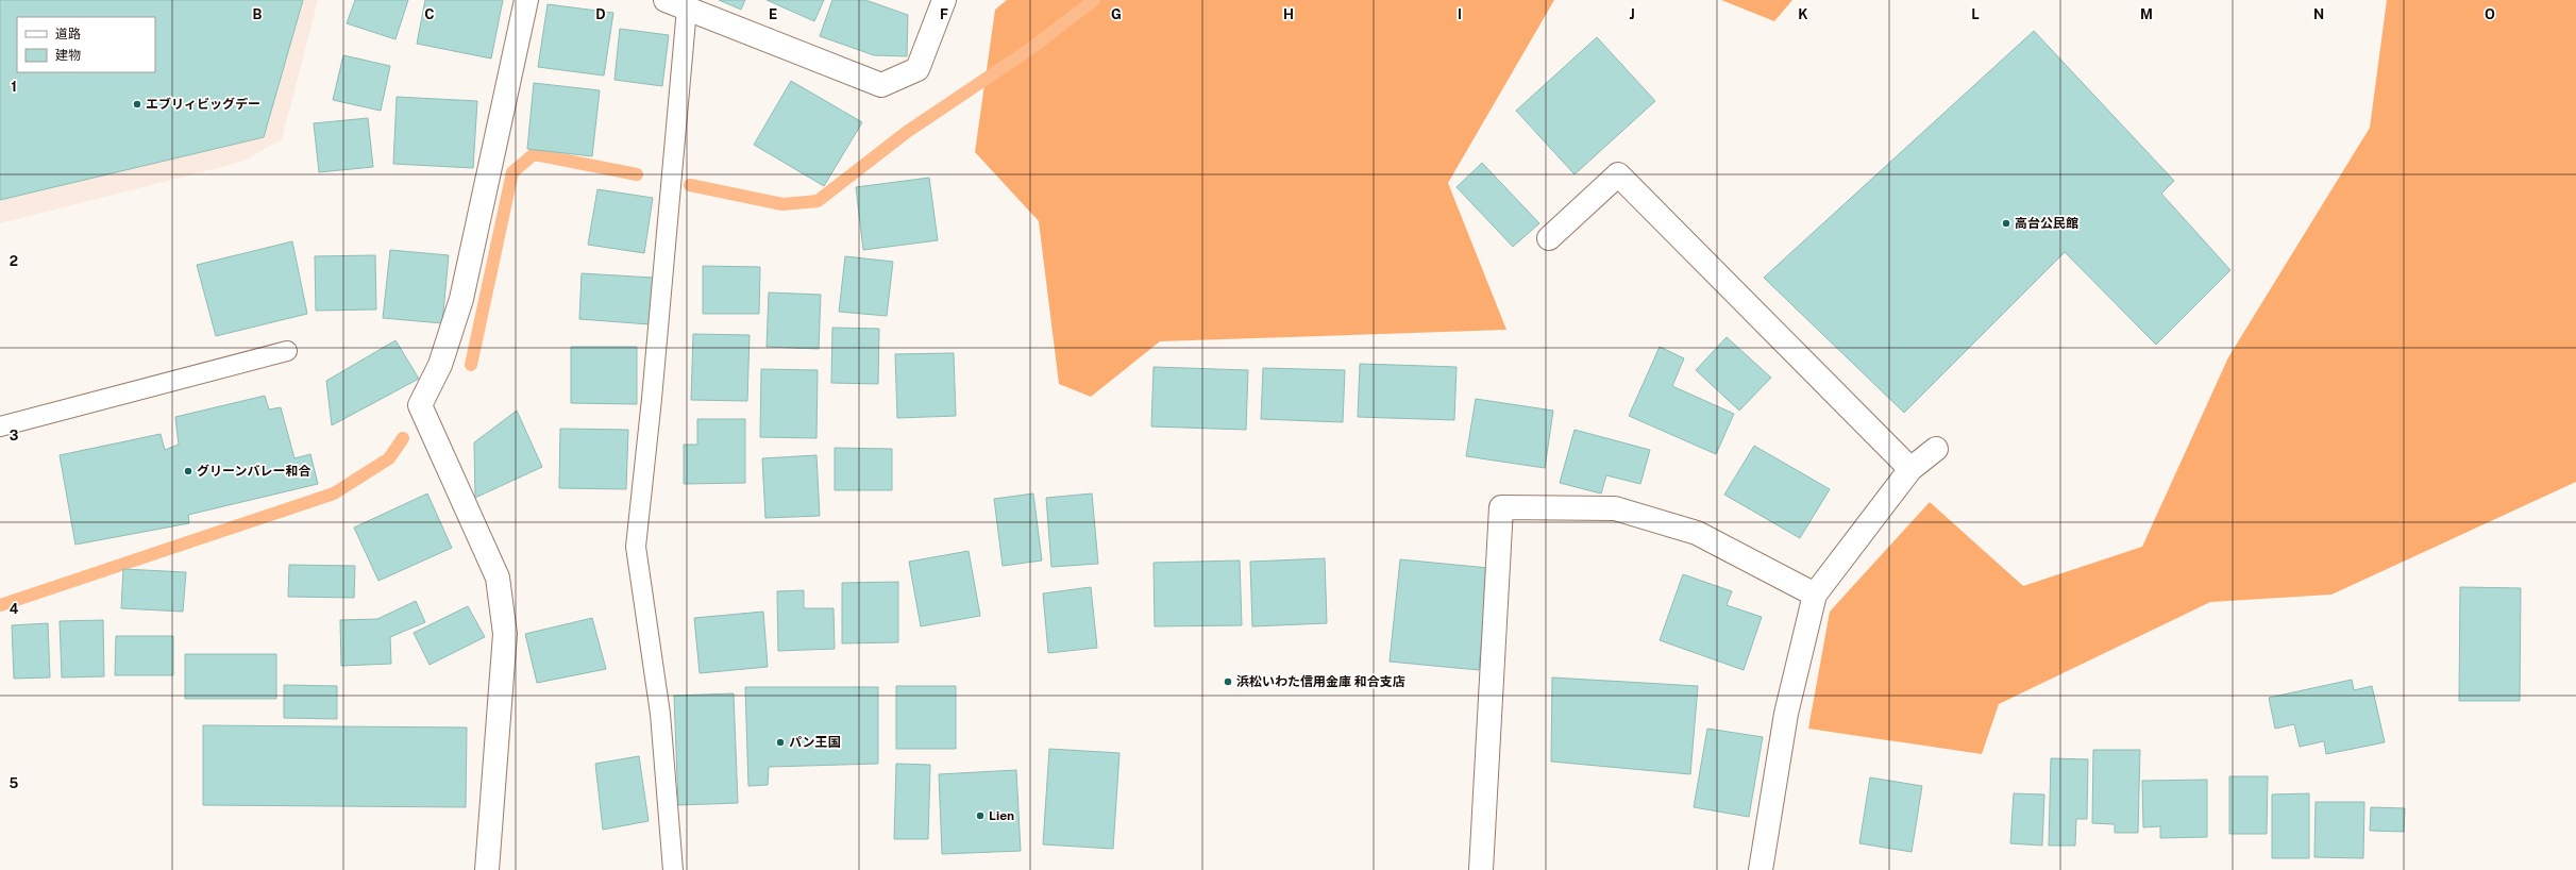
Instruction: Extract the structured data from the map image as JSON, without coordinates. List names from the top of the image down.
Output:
{
  "places": [
    "エブリィビッグデー",
    "高台公民館",
    "グリーンバレー和合",
    "浜松いわた信用金庫 和合支店",
    "パン王国",
    "Lien"
  ],
  "legend": ["道路", "建物"],
  "grid": {
    "columns": [
      "B",
      "C",
      "D",
      "E",
      "F",
      "G",
      "H",
      "I",
      "J",
      "K",
      "L",
      "M",
      "N",
      "O"
    ],
    "rows": [
      "1",
      "2",
      "3",
      "4",
      "5"
    ]
  }
}
